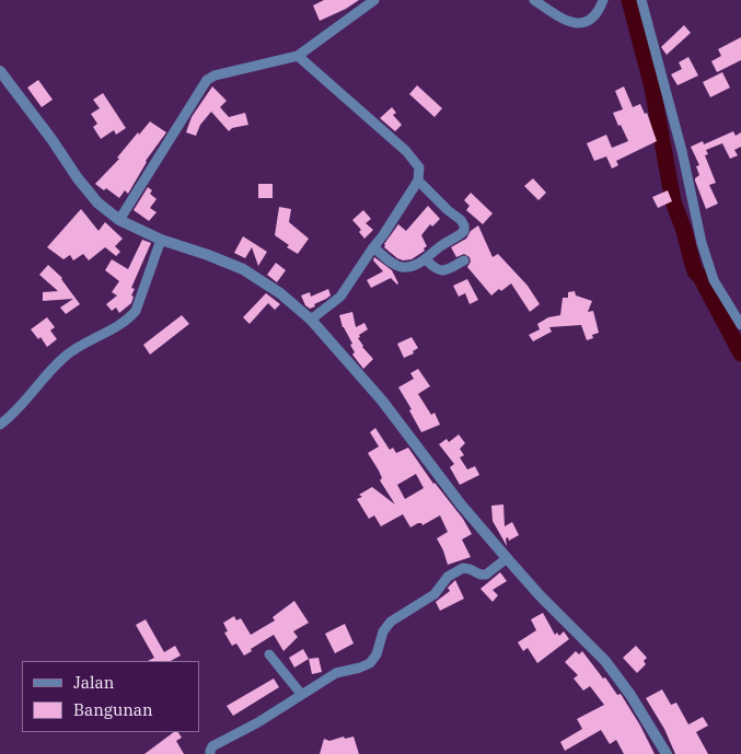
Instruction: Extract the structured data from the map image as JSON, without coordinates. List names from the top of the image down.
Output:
{
  "legend": ["Jalan", "Bangunan"]
}
